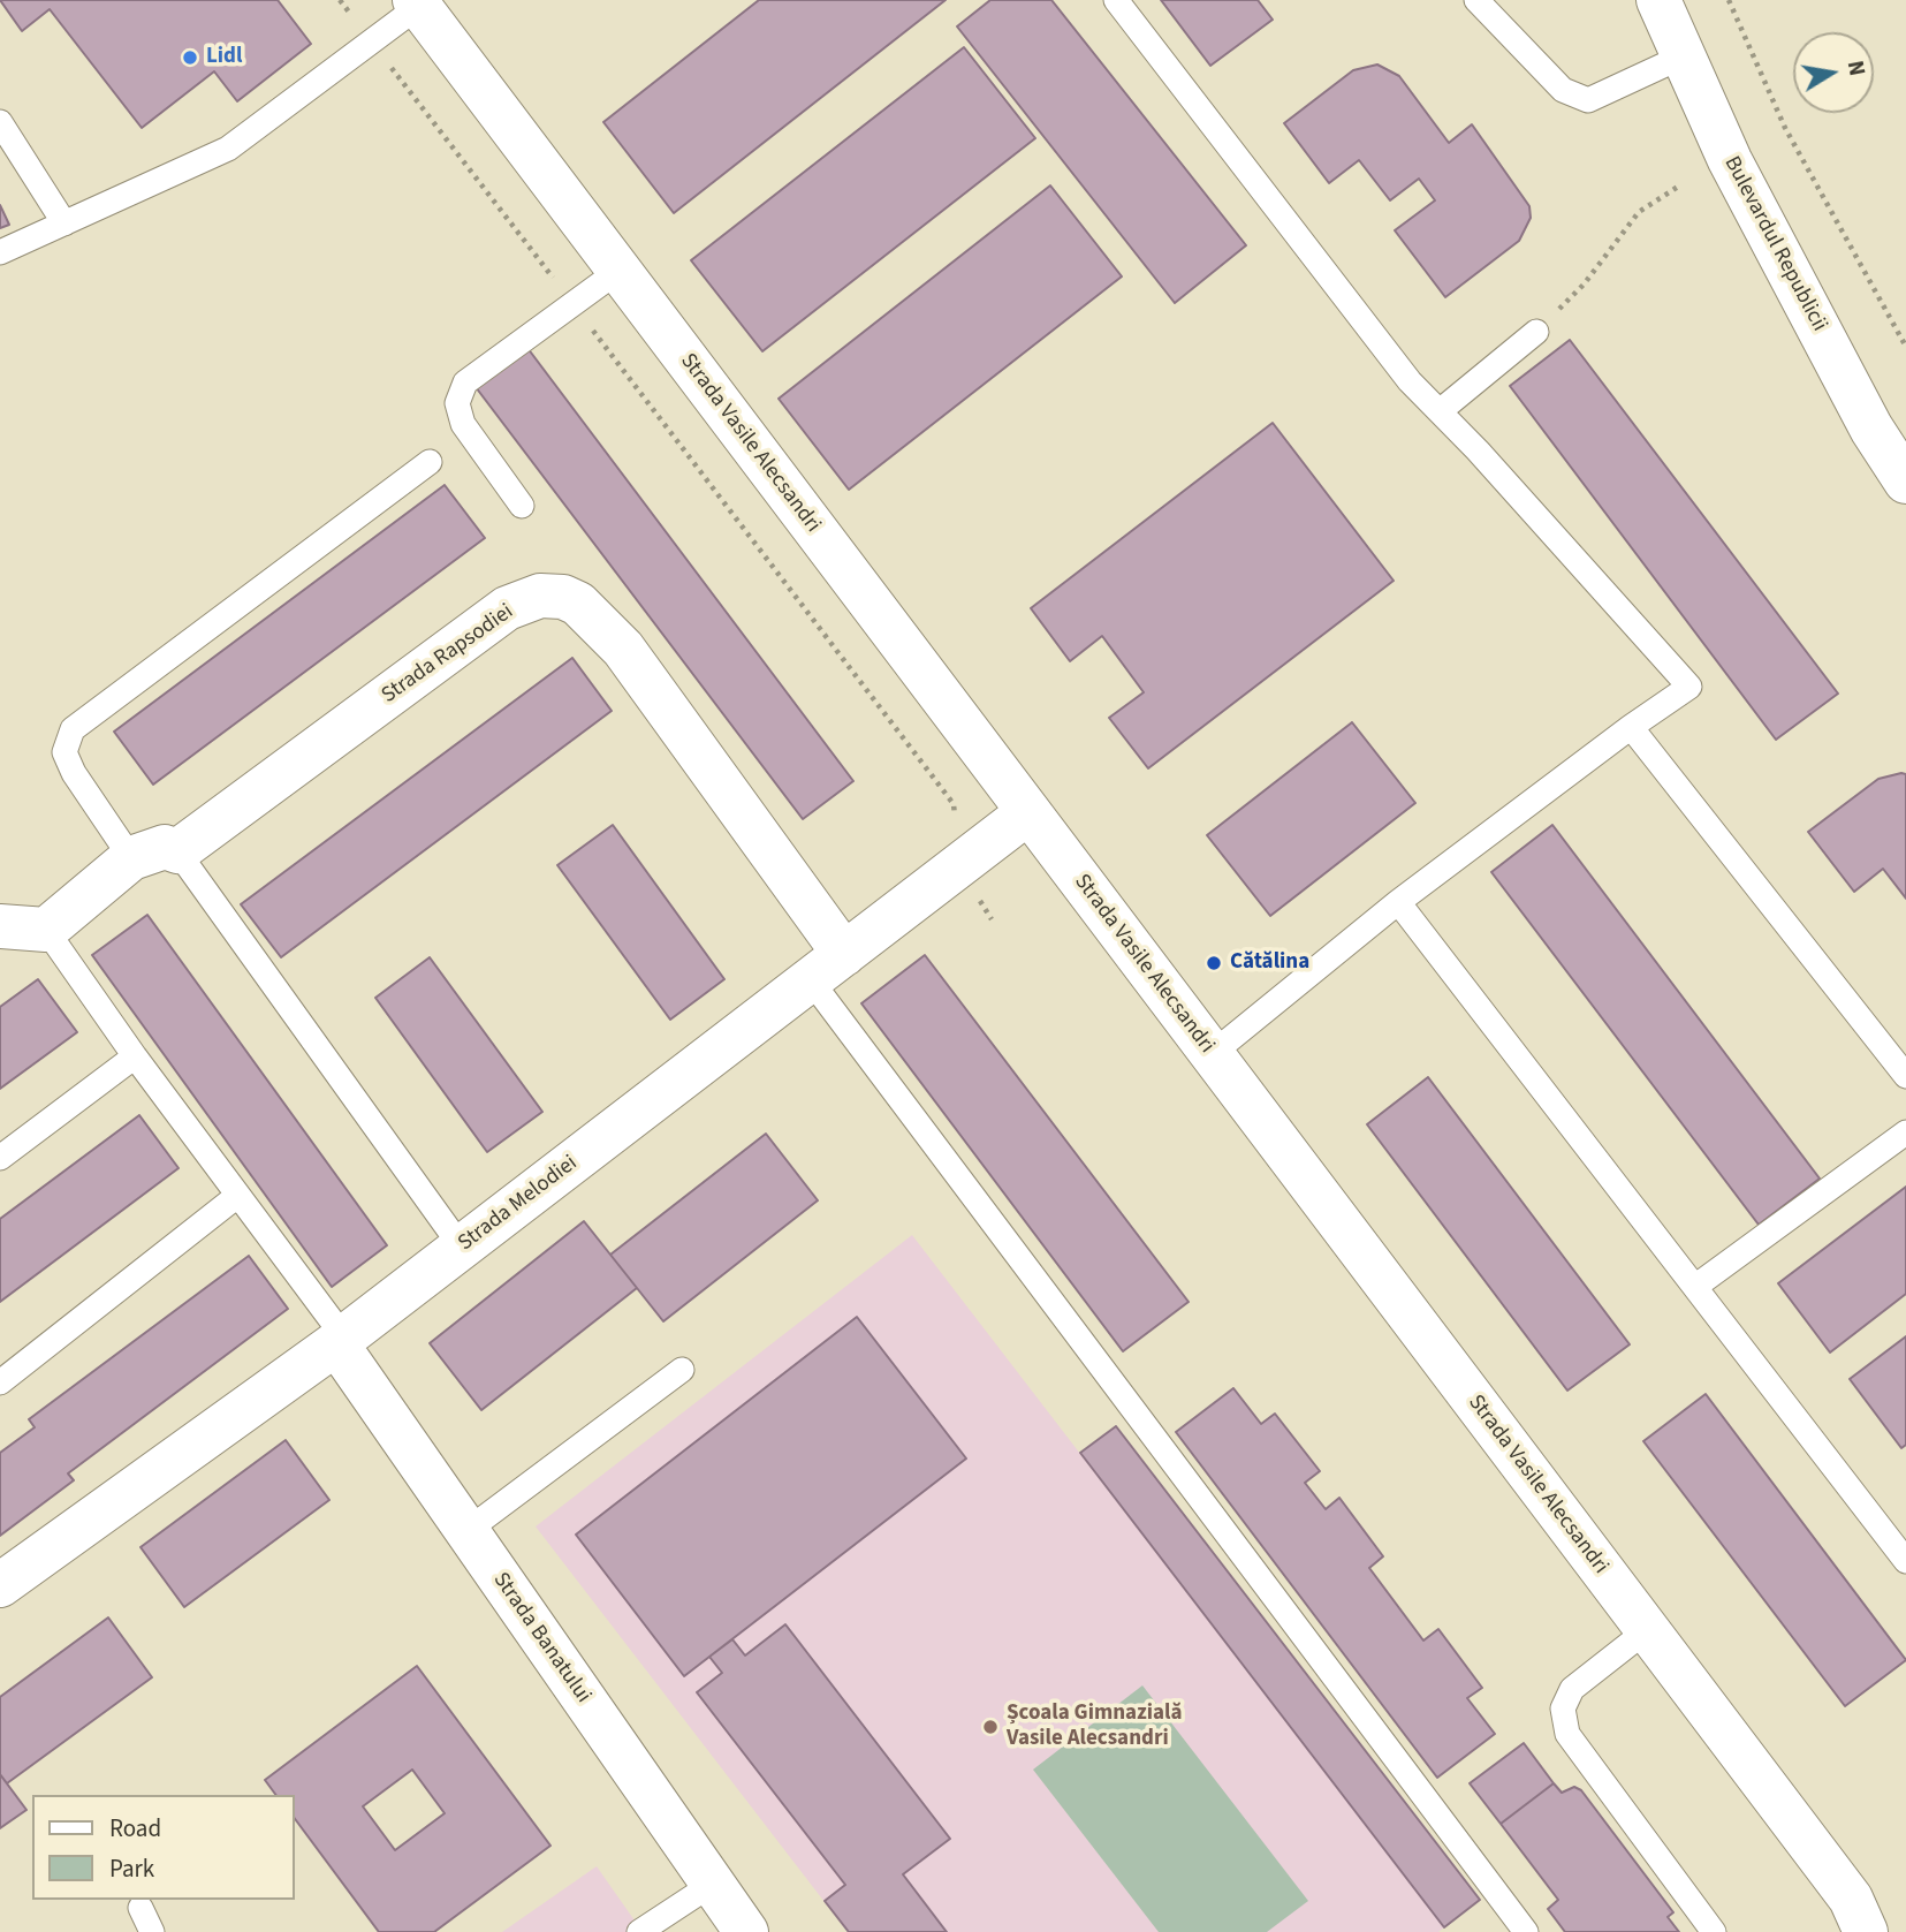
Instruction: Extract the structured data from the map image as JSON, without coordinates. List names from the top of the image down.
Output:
{
  "streets": {
    "street": [
      "Bulevardul Republicii",
      "Strada Vasile Alecsandri",
      "Strada Rapsodiei",
      "Strada Melodiei",
      "Strada Banatului"
    ]
  },
  "crossings": [
    ["Strada Vasile Alecsandri", "Strada Melodiei"],
    ["Strada Rapsodiei", "Strada Melodiei"],
    ["Strada Melodiei", "Strada Banatului"]
  ],
  "places": ["Lidl", "Cătălina", "Școala Gimnazială Vasile Alecsandri"],
  "legend": ["Road", "Park"],
  "north": "right"
}
